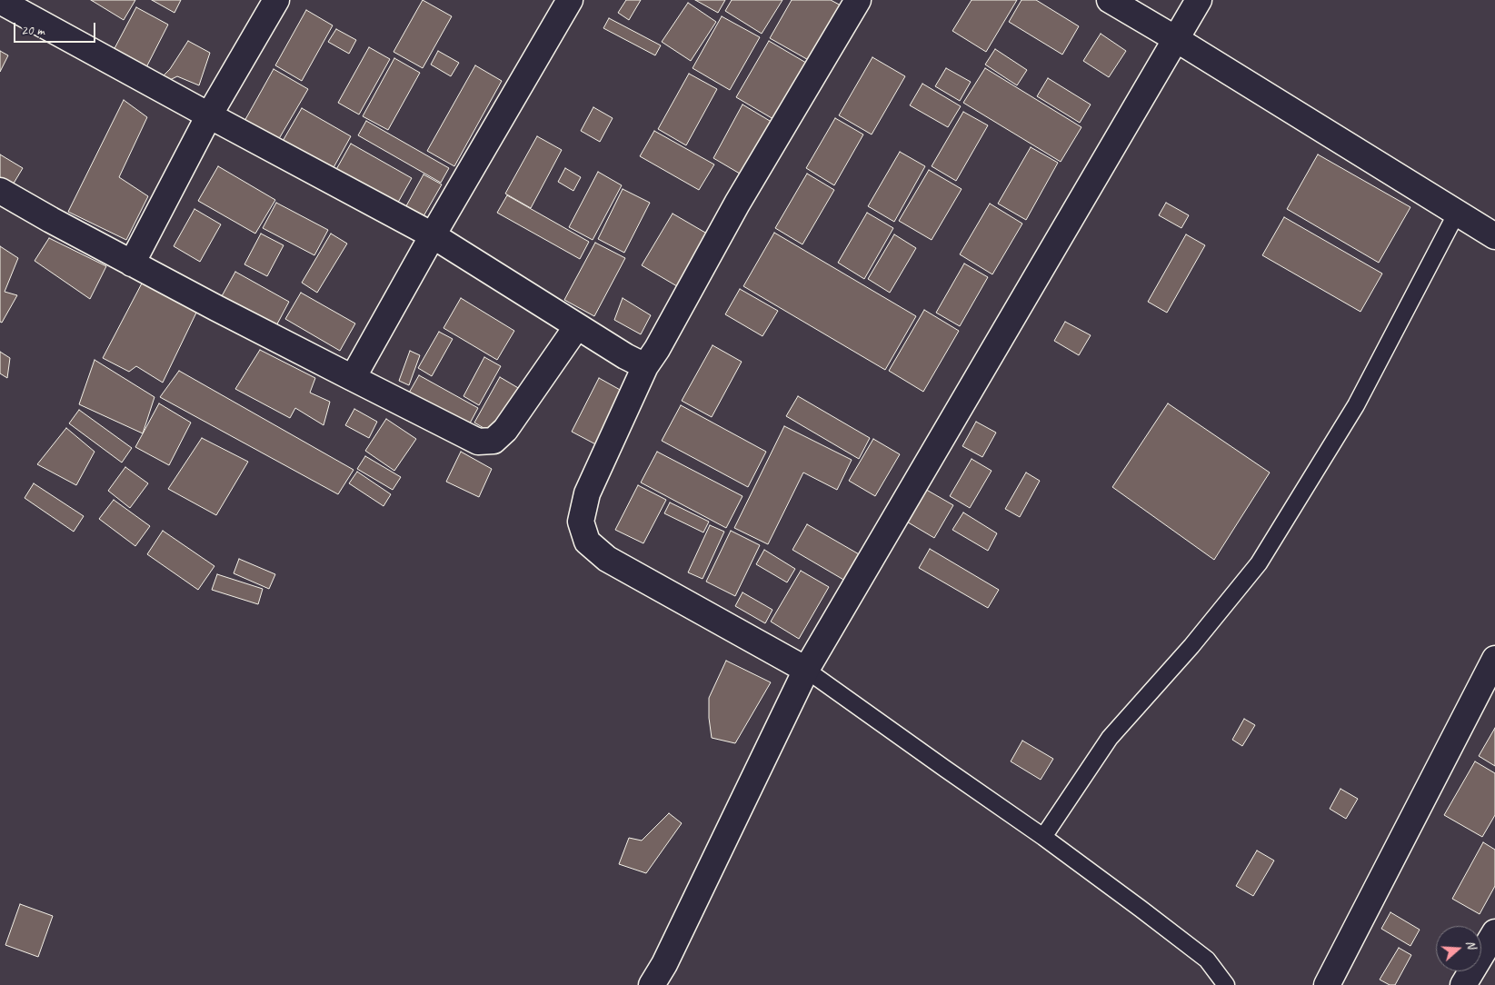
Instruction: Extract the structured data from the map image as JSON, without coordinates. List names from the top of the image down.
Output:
{
  "scale_bar": "20 m",
  "north": "right"
}
